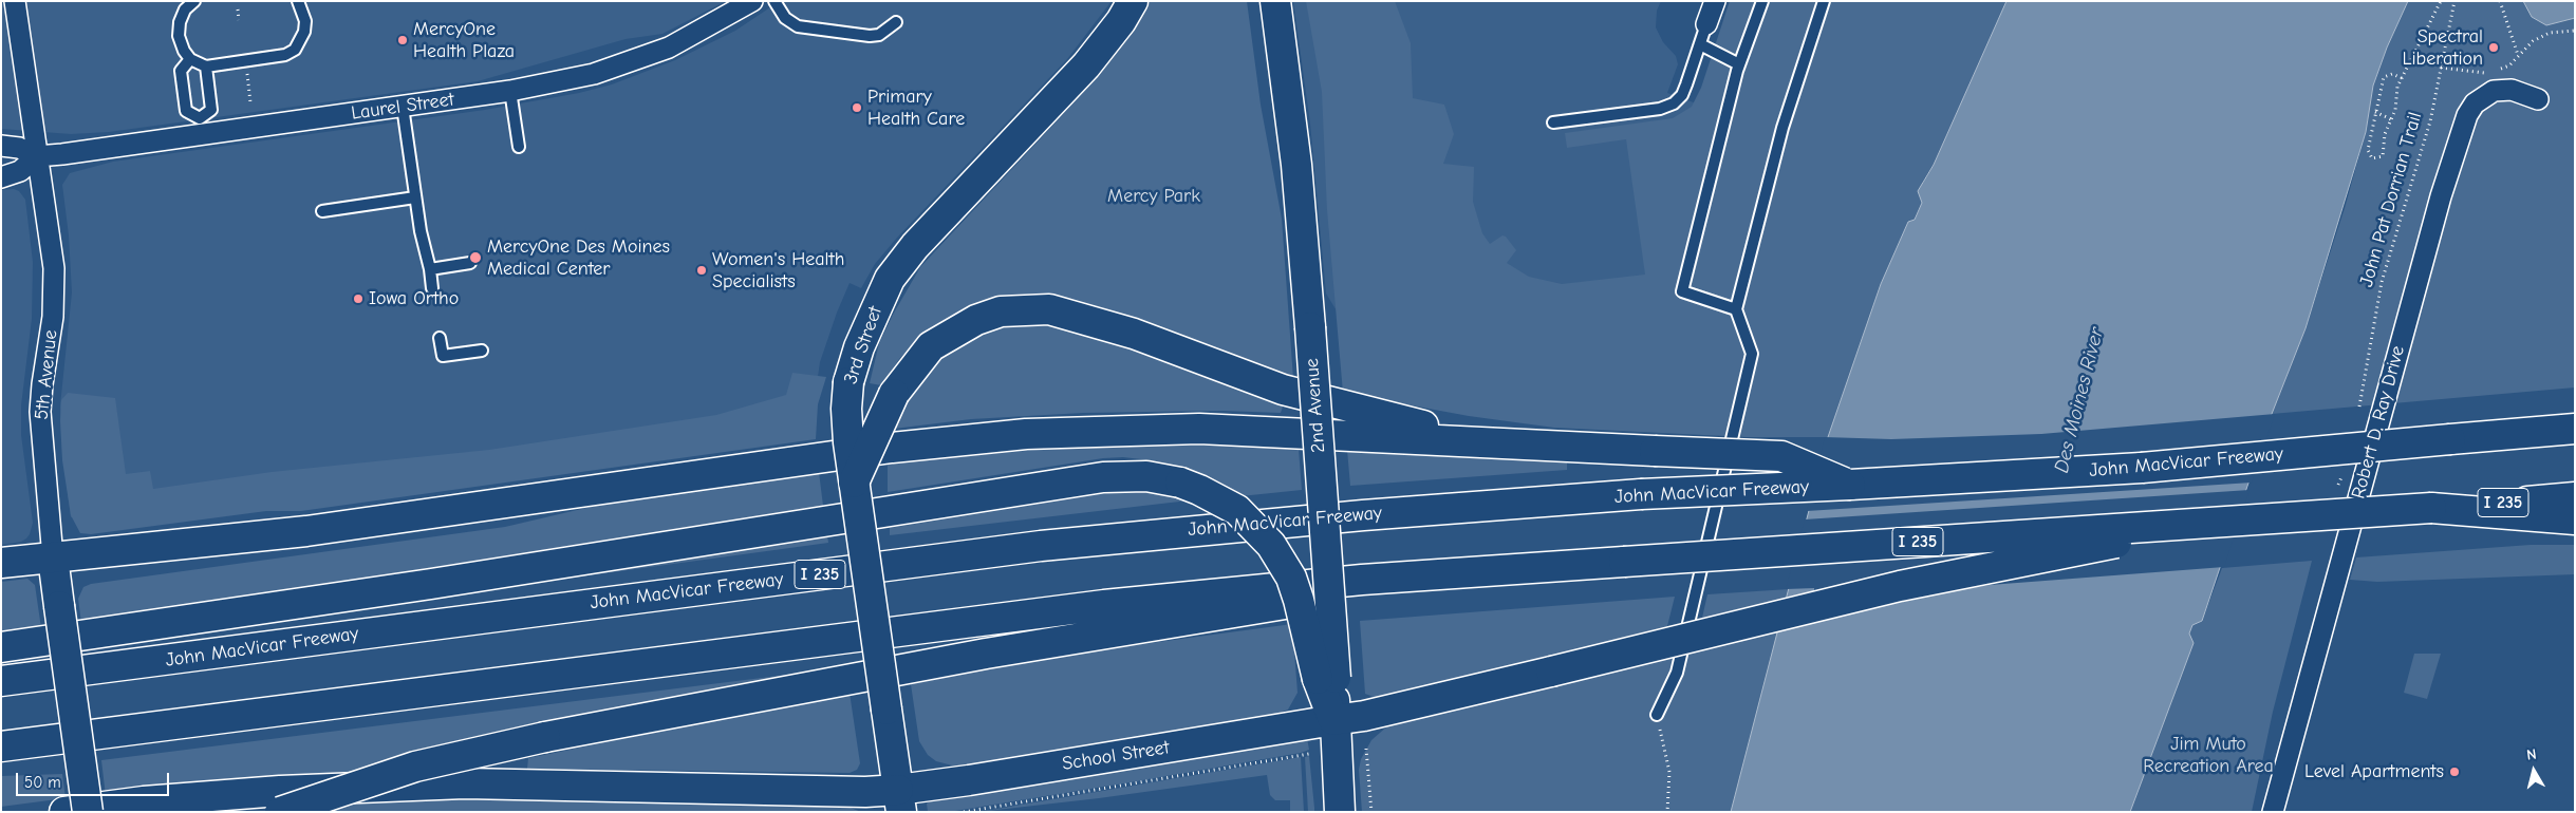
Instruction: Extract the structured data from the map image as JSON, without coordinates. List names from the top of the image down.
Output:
{
  "streets": {
    "main road": [
      "3rd Street",
      "5th Avenue",
      "2nd Avenue",
      "John MacVicar Freeway",
      "I 235",
      "School Street"
    ],
    "street": ["Laurel Street", "Robert D. Ray Drive"],
    "path": ["John Pat Dorrian Trail"]
  },
  "crossings": [
    ["Laurel Street", "5th Avenue"],
    ["3rd Street", "School Street"],
    ["I 235", "School Street"]
  ],
  "water": ["Des Moines River"],
  "parks": ["Mercy Park", "Jim Muto Recreation Area"],
  "places": [
    "MercyOne Health Plaza",
    "Spectral Liberation",
    "Primary Health Care",
    "MercyOne Des Moines Medical Center",
    "Women's Health Specialists",
    "Iowa Ortho",
    "Level Apartments"
  ],
  "scale_bar": "50 m",
  "north": "top"
}
